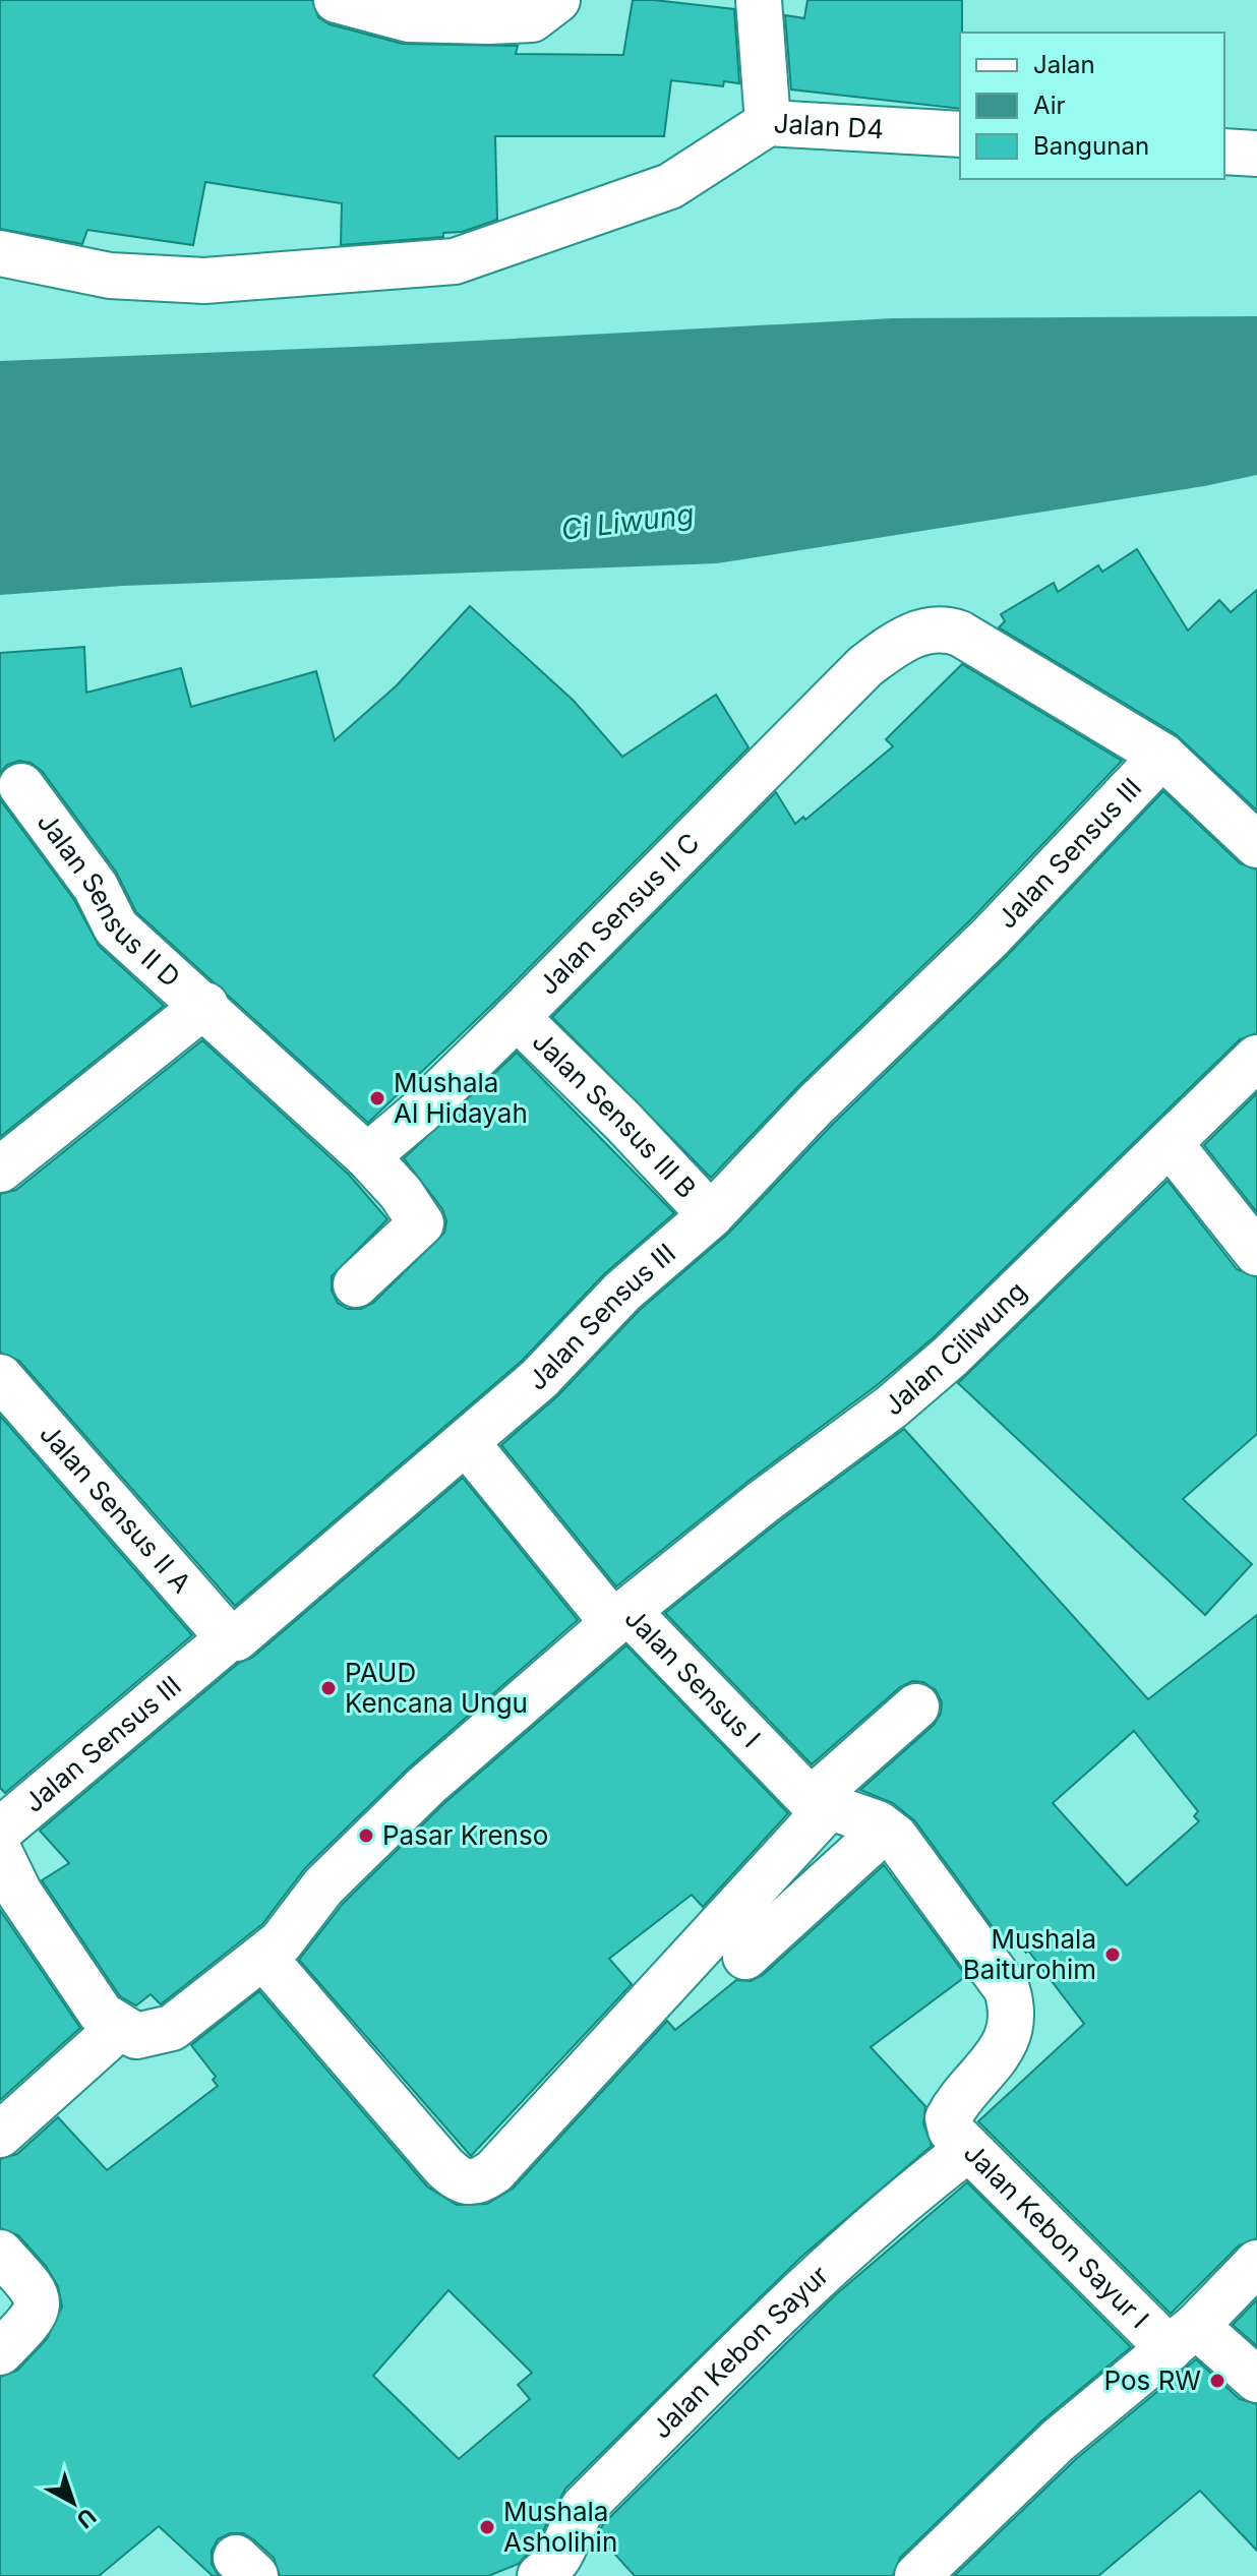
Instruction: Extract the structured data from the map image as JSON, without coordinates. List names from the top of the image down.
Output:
{
  "streets": {
    "street": [
      "Jalan D4",
      "Jalan Sensus III",
      "Jalan Sensus II D",
      "Jalan Sensus II C",
      "Jalan Sensus III B",
      "Jalan Ciliwung",
      "Jalan Sensus II A",
      "Jalan Sensus I",
      "Jalan Kebon Sayur I",
      "Jalan Kebon Sayur"
    ]
  },
  "crossings": [
    ["Jalan Sensus III", "Jalan Sensus II C"],
    ["Jalan Sensus III", "Jalan Sensus III B"],
    ["Jalan Sensus III", "Jalan Sensus II A"],
    ["Jalan Sensus II C", "Jalan Sensus III B"],
    ["Jalan Ciliwung", "Jalan Sensus I"],
    ["Jalan Sensus I", "Jalan Kebon Sayur I"],
    ["Jalan Sensus I", "Jalan Kebon Sayur"],
    ["Jalan Kebon Sayur I", "Jalan Kebon Sayur"]
  ],
  "water": ["Ci Liwung"],
  "places": [
    "Mushala Al Hidayah",
    "PAUD Kencana Ungu",
    "Pasar Krenso",
    "Mushala Baiturohim",
    "Pos RW",
    "Mushala Asholihin"
  ],
  "legend": ["Jalan", "Air", "Bangunan"],
  "north": "bottom right"
}
